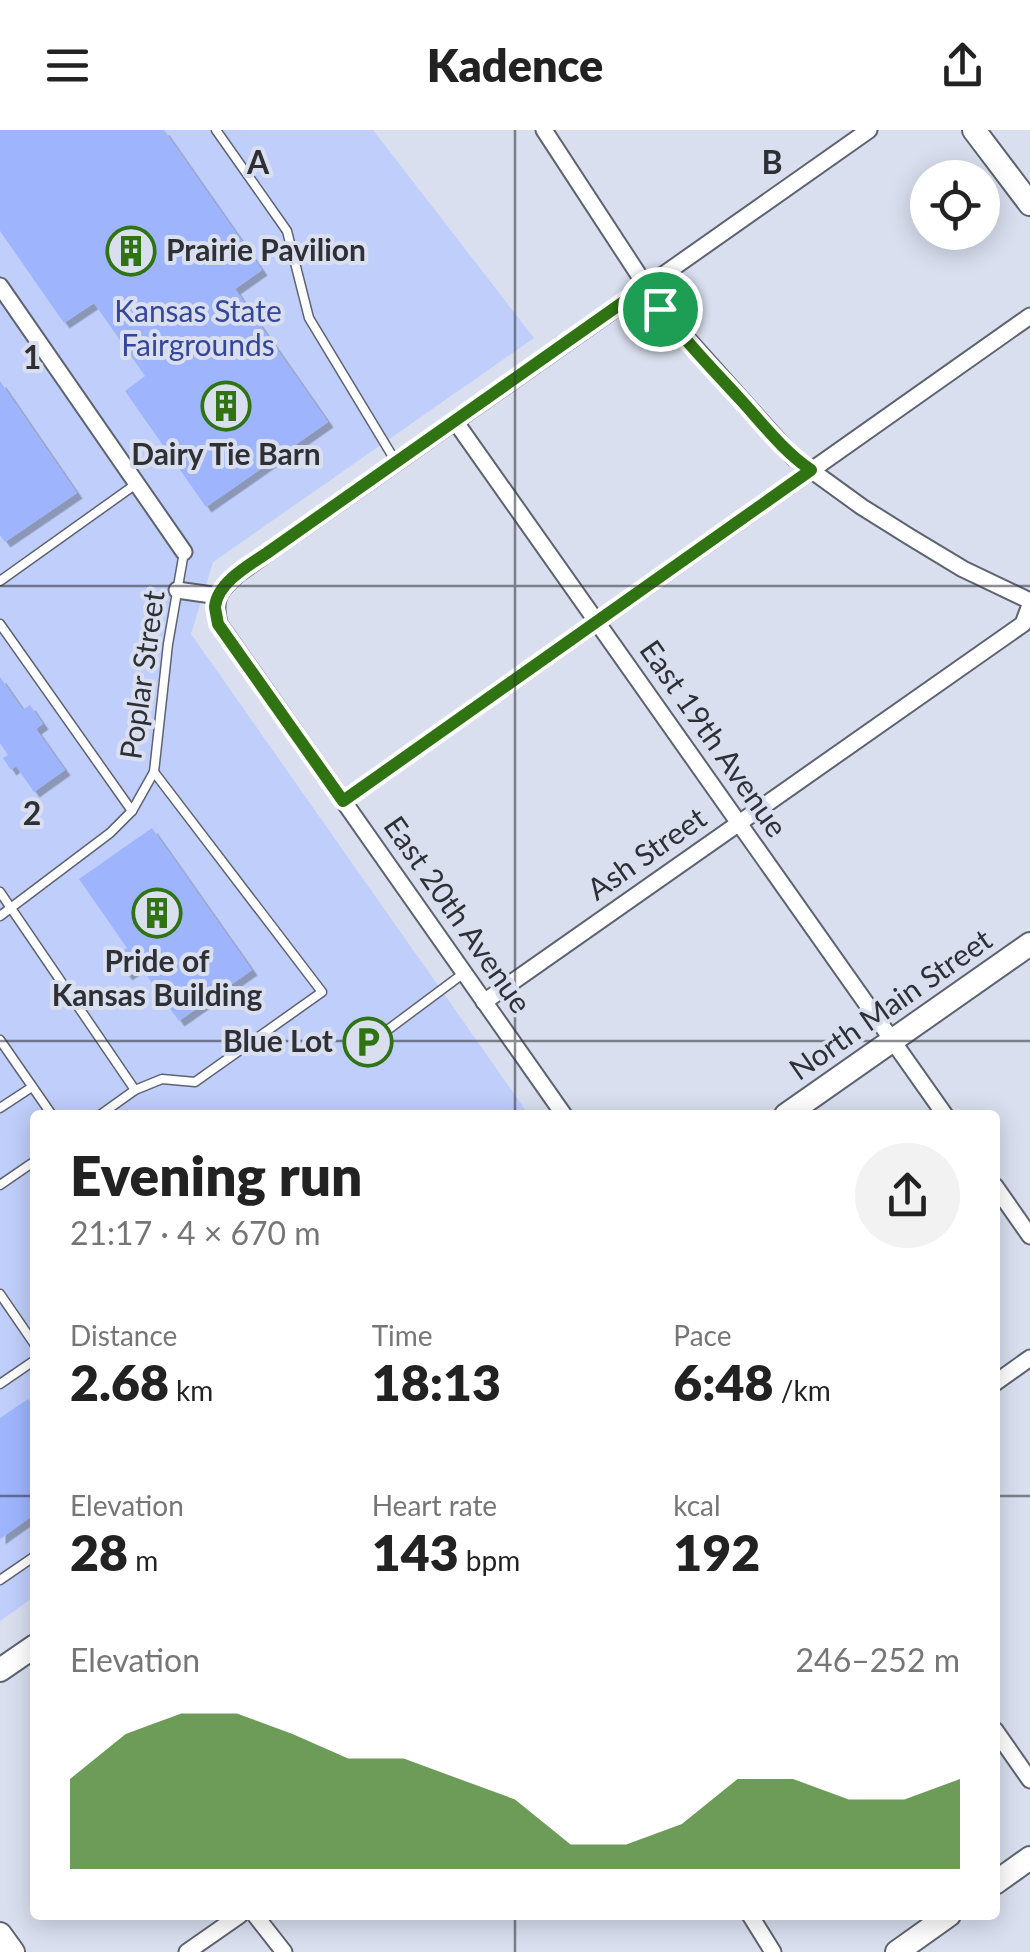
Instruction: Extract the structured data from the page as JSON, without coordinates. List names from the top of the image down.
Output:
{
  "streets": {
    "main road": ["North Main Street"],
    "street": ["East 19th Avenue", "Ash Street", "East 20th Avenue"],
    "lane": ["Poplar Street"]
  },
  "crossings": [
    ["East 19th Avenue", "Ash Street"],
    ["East 19th Avenue", "North Main Street"],
    ["Ash Street", "East 20th Avenue"]
  ],
  "parks": ["Kansas State Fairgrounds"],
  "places": {
    "building": ["Prairie Pavilion", "Dairy Tie Barn", "Pride of Kansas Building"],
    "parking": ["Blue Lot"]
  },
  "page": {
    "header": "Kadence",
    "heading": ["Evening run", "21:17 · 4 × 670 m"],
    "stats": [
      ["Distance", "2.68 km"],
      ["Time", "18:13"],
      ["Pace", "6:48 /km"],
      ["Elevation", "28 m"],
      ["Heart rate", "143 bpm"],
      ["kcal", "192"]
    ],
    "chart": ["Elevation", "246–252 m"]
  },
  "grid": {
    "columns": ["A", "B"],
    "rows": ["1", "2"]
  }
}
